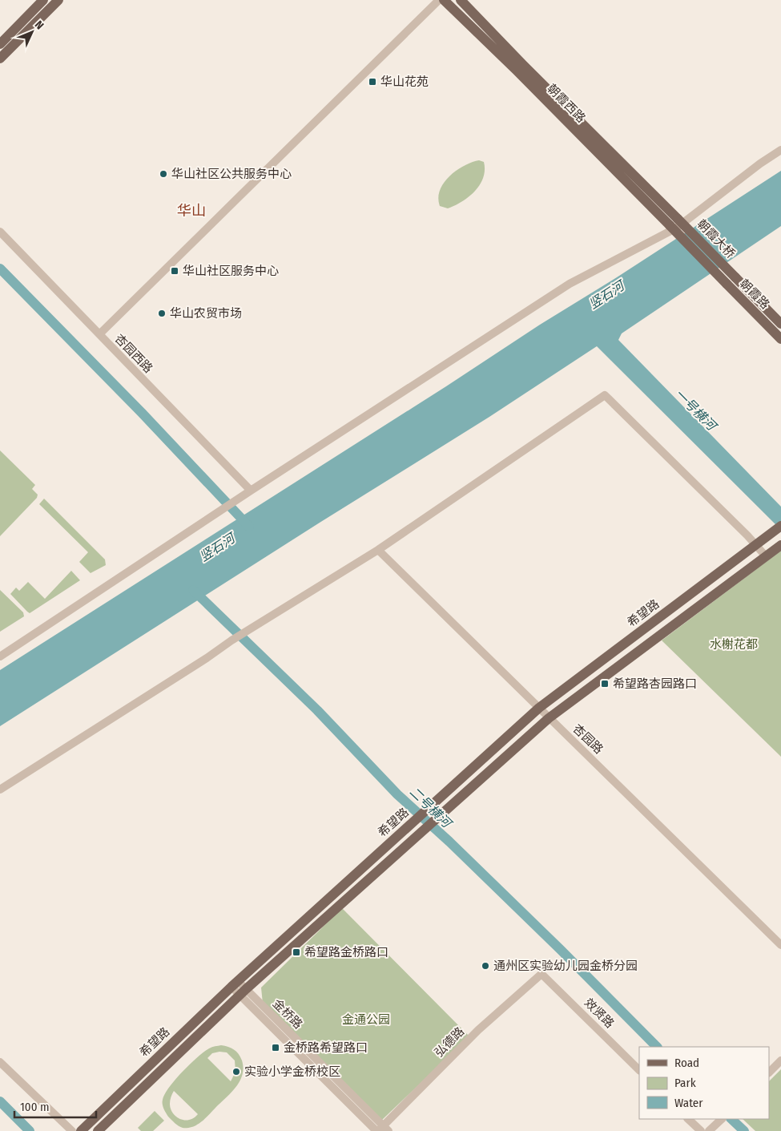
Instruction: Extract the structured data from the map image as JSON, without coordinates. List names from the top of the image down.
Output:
{
  "streets": {
    "main road": [
      "朝霞西路",
      "朝霞大桥",
      "朝霞路",
      "希望路"
    ],
    "street": [
      "杏园西路",
      "杏园路",
      "效贤路",
      "金桥路",
      "弘德路"
    ]
  },
  "crossings": [
    ["朝霞西路", "朝霞大桥"],
    ["朝霞大桥", "朝霞路"],
    ["希望路", "杏园路"],
    ["希望路", "金桥路"],
    ["效贤路", "弘德路"],
    ["金桥路", "弘德路"]
  ],
  "districts": ["华山"],
  "water": ["竖石河", "一号横河", "二号横河"],
  "parks": ["水榭花都", "金通公园"],
  "places": {
    "transit": [
      "华山花苑",
      "华山社区服务中心",
      "希望路杏园路口",
      "希望路金桥路口",
      "金桥路希望路口"
    ],
    "other": [
      "华山社区公共服务中心",
      "华山农贸市场",
      "通州区实验幼儿园金桥分园",
      "实验小学金桥校区"
    ]
  },
  "legend": ["Road", "Park", "Water"],
  "scale_bar": "100 m",
  "north": "top right"
}
